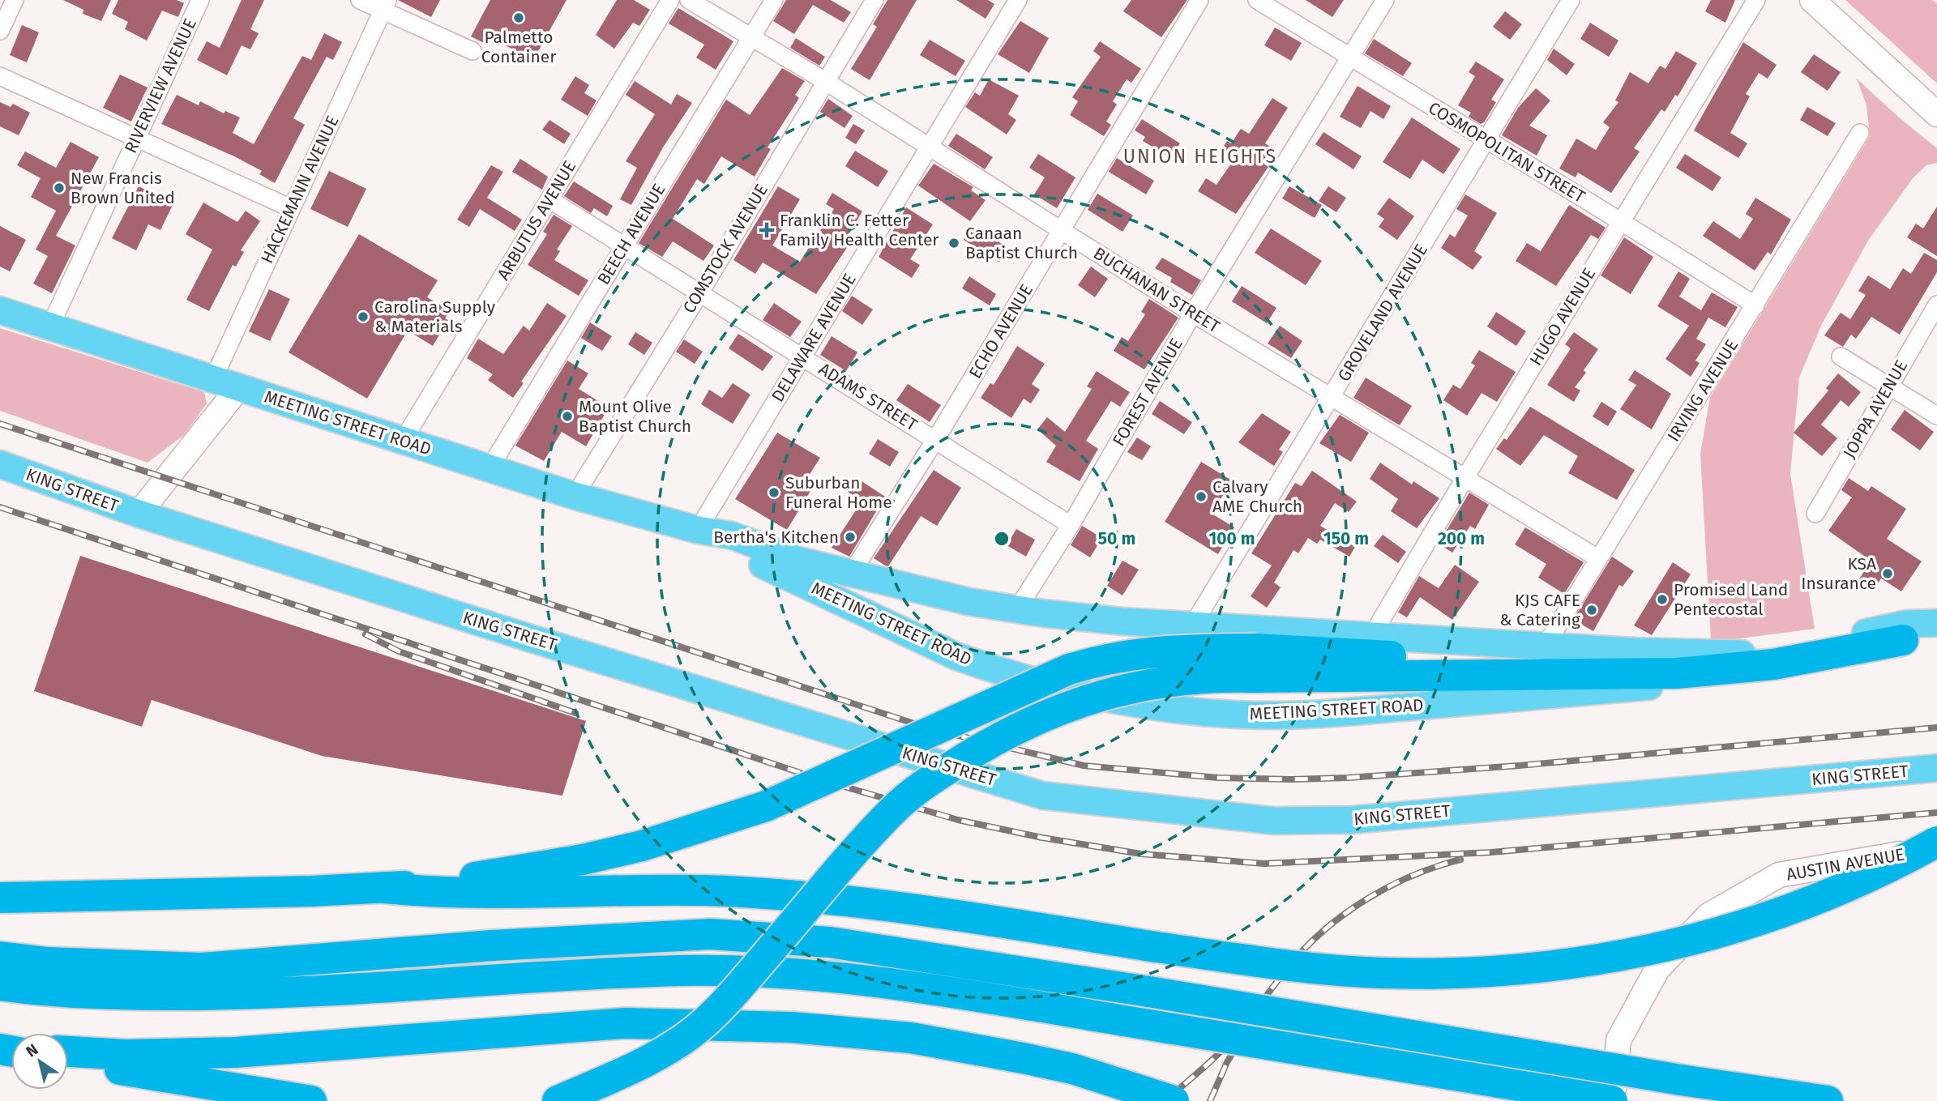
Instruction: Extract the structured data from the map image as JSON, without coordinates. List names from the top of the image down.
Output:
{
  "streets": {
    "main road": ["MEETING STREET ROAD", "KING STREET"],
    "street": [
      "RIVERVIEW AVENUE",
      "COSMOPOLITAN STREET",
      "HACKEMANN AVENUE",
      "ARBUTUS AVENUE",
      "BEECH AVENUE",
      "COMSTOCK AVENUE",
      "BUCHANAN STREET",
      "GROVELAND AVENUE",
      "HUGO AVENUE",
      "ECHO AVENUE",
      "DELAWARE AVENUE",
      "IRVING AVENUE",
      "FOREST AVENUE",
      "ADAMS STREET",
      "JOPPA AVENUE",
      "AUSTIN AVENUE"
    ]
  },
  "crossings": [
    ["RIVERVIEW AVENUE", "MEETING STREET ROAD"],
    ["COSMOPOLITAN STREET", "GROVELAND AVENUE"],
    ["COSMOPOLITAN STREET", "HUGO AVENUE"],
    ["COSMOPOLITAN STREET", "IRVING AVENUE"],
    ["COSMOPOLITAN STREET", "FOREST AVENUE"],
    ["HACKEMANN AVENUE", "MEETING STREET ROAD"],
    ["ARBUTUS AVENUE", "ADAMS STREET"],
    ["ARBUTUS AVENUE", "MEETING STREET ROAD"],
    ["BEECH AVENUE", "BUCHANAN STREET"],
    ["BEECH AVENUE", "ADAMS STREET"],
    ["BEECH AVENUE", "MEETING STREET ROAD"],
    ["COMSTOCK AVENUE", "BUCHANAN STREET"],
    ["COMSTOCK AVENUE", "ADAMS STREET"],
    ["COMSTOCK AVENUE", "MEETING STREET ROAD"],
    ["BUCHANAN STREET", "GROVELAND AVENUE"],
    ["BUCHANAN STREET", "HUGO AVENUE"],
    ["BUCHANAN STREET", "ECHO AVENUE"],
    ["BUCHANAN STREET", "DELAWARE AVENUE"],
    ["BUCHANAN STREET", "IRVING AVENUE"],
    ["BUCHANAN STREET", "FOREST AVENUE"],
    ["GROVELAND AVENUE", "MEETING STREET ROAD"],
    ["HUGO AVENUE", "MEETING STREET ROAD"],
    ["ECHO AVENUE", "ADAMS STREET"],
    ["ECHO AVENUE", "MEETING STREET ROAD"],
    ["DELAWARE AVENUE", "ADAMS STREET"],
    ["DELAWARE AVENUE", "MEETING STREET ROAD"],
    ["IRVING AVENUE", "MEETING STREET ROAD"],
    ["FOREST AVENUE", "ADAMS STREET"],
    ["FOREST AVENUE", "MEETING STREET ROAD"]
  ],
  "districts": ["UNION HEIGHTS"],
  "places": {
    "other": [
      "Palmetto Container",
      "New Francis Brown United",
      "Canaan Baptist Church",
      "Carolina Supply & Materials",
      "Mount Olive Baptist Church",
      "Suburban Funeral Home",
      "Calvary AME Church",
      "Bertha's Kitchen",
      "KSA Insurance",
      "Promised Land Pentecostal",
      "KJS CAFE & Catering"
    ],
    "health": ["Franklin C. Fetter Family Health Center"]
  },
  "north": "top left",
  "rings": [
    "50 m",
    "100 m",
    "150 m",
    "200 m"
  ]
}
